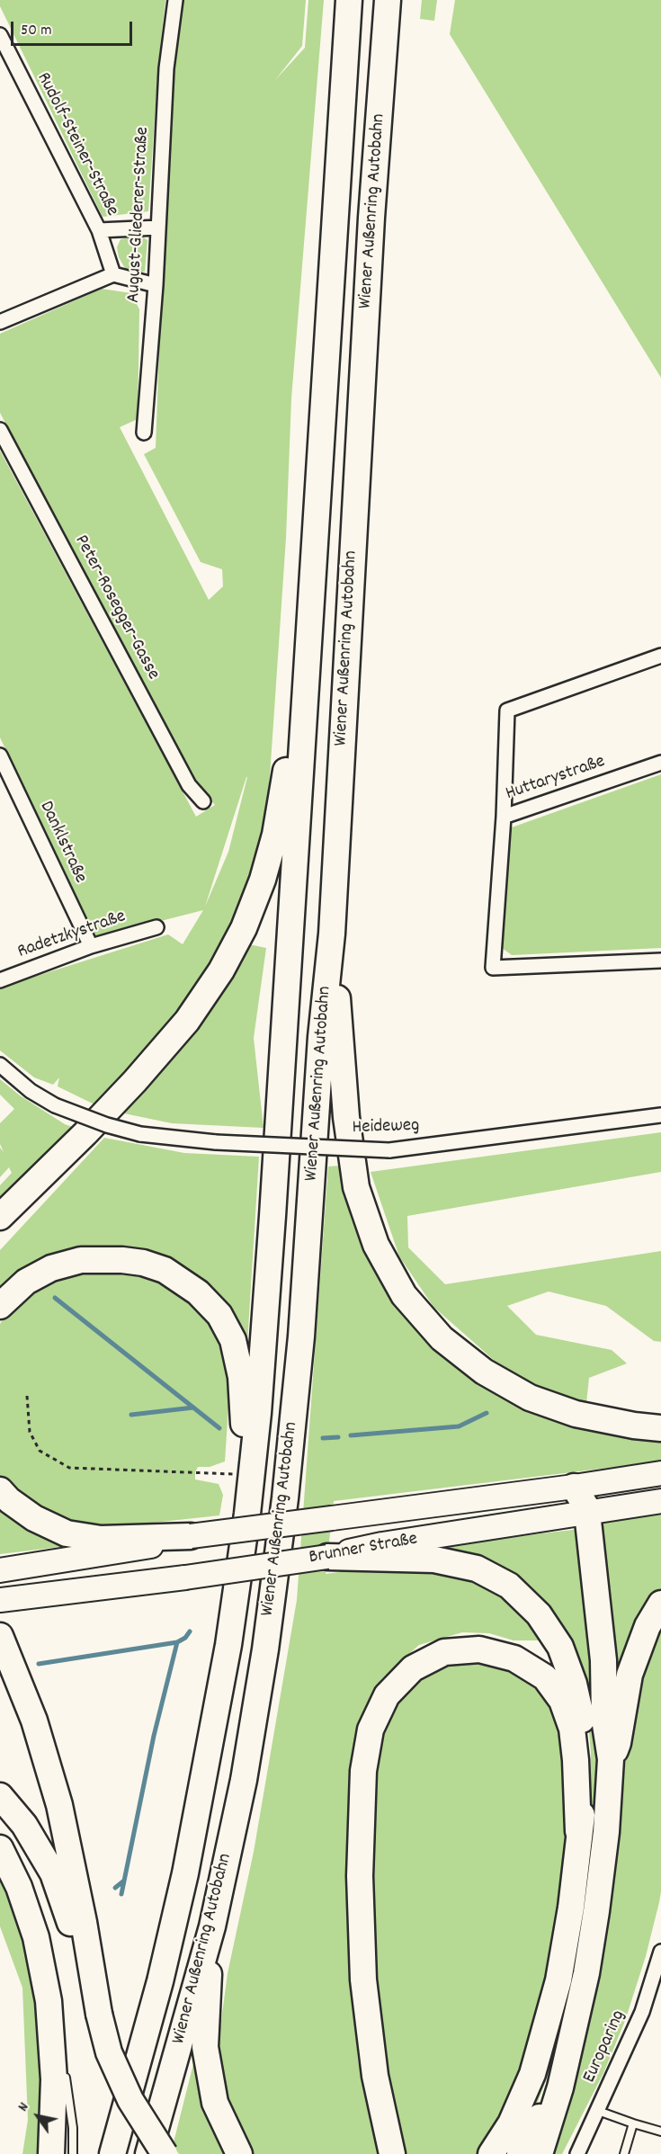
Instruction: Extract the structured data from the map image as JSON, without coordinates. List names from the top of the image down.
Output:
{
  "streets": {
    "highway": ["Wiener Außenring Autobahn"],
    "main road": ["Brunner Straße"],
    "street": [
      "Rudolf-Steiner-Straße",
      "August-Gliederer-Straße",
      "Peter-Rosegger-Gasse",
      "Huttarystraße",
      "Danklstraße",
      "Radetzkystraße",
      "Heideweg",
      "Europaring"
    ]
  },
  "crossings": [
    ["Danklstraße", "Radetzkystraße"]
  ],
  "scale_bar": "50 m",
  "north": "top left"
}
